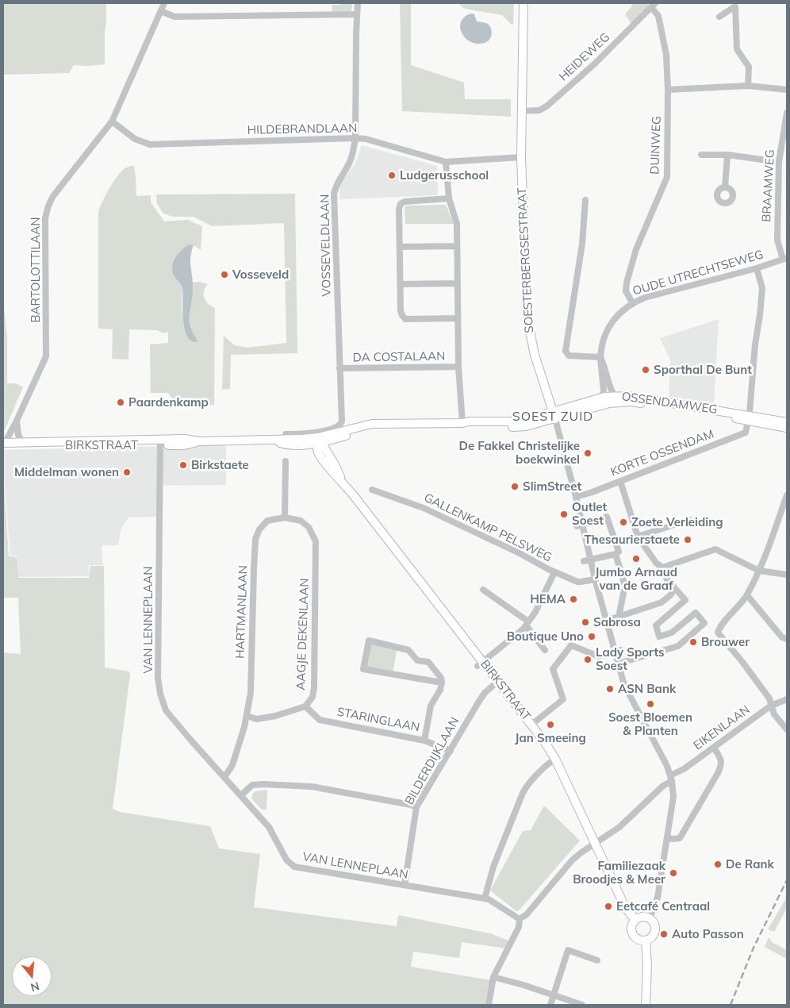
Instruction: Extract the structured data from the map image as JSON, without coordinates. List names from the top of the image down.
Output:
{
  "streets": {
    "main road": ["SOESTERBERGSESTRAAT", "OSSENDAMWEG", "BIRKSTRAAT"],
    "street": [
      "HEIDEWEG",
      "HILDEBRANDLAAN",
      "DUINWEG",
      "BRAAMWEG",
      "VOSSEVELDLAAN",
      "BARTOLOTTILAAN",
      "OUDE UTRECHTSEWEG",
      "DA COSTALAAN",
      "KORTE OSSENDAM",
      "GALLENKAMP PELSWEG",
      "HARTMANLAAN",
      "VAN LENNEPLAAN",
      "AAGJE DEKENLAAN",
      "STARINGLAAN",
      "EIKENLAAN",
      "BILDERDIJKLAAN"
    ]
  },
  "crossings": [
    ["HEIDEWEG", "DUINWEG"],
    ["HEIDEWEG", "SOESTERBERGSESTRAAT"],
    ["HILDEBRANDLAAN", "VOSSEVELDLAAN"],
    ["HILDEBRANDLAAN", "SOESTERBERGSESTRAAT"],
    ["HILDEBRANDLAAN", "BARTOLOTTILAAN"],
    ["DUINWEG", "OUDE UTRECHTSEWEG"],
    ["BRAAMWEG", "OUDE UTRECHTSEWEG"],
    ["VOSSEVELDLAAN", "DA COSTALAAN"],
    ["SOESTERBERGSESTRAAT", "OSSENDAMWEG"],
    ["SOESTERBERGSESTRAAT", "BIRKSTRAAT"],
    ["SOESTERBERGSESTRAAT", "KORTE OSSENDAM"],
    ["SOESTERBERGSESTRAAT", "GALLENKAMP PELSWEG"],
    ["SOESTERBERGSESTRAAT", "EIKENLAAN"],
    ["BARTOLOTTILAAN", "BIRKSTRAAT"],
    ["OUDE UTRECHTSEWEG", "OSSENDAMWEG"],
    ["OSSENDAMWEG", "KORTE OSSENDAM"],
    ["BIRKSTRAAT", "VAN LENNEPLAAN"],
    ["BIRKSTRAAT", "EIKENLAAN"],
    ["BIRKSTRAAT", "BILDERDIJKLAAN"],
    ["HARTMANLAAN", "VAN LENNEPLAAN"],
    ["HARTMANLAAN", "AAGJE DEKENLAAN"],
    ["VAN LENNEPLAAN", "EIKENLAAN"],
    ["VAN LENNEPLAAN", "BILDERDIJKLAAN"],
    ["AAGJE DEKENLAAN", "STARINGLAAN"],
    ["STARINGLAAN", "BILDERDIJKLAAN"]
  ],
  "districts": ["SOEST ZUID"],
  "places": [
    "Ludgerusschool",
    "Vosseveld",
    "Sporthal De Bunt",
    "Paardenkamp",
    "De Fakkel Christelijke boekwinkel",
    "Birkstaete",
    "Middelman wonen",
    "SlimStreet",
    "Outlet Soest",
    "Zoete Verleiding",
    "Thesaurierstaete",
    "Jumbo Arnaud van de Graaf",
    "HEMA",
    "Sabrosa",
    "Boutique Uno",
    "Brouwer",
    "Lady Sports Soest",
    "ASN Bank",
    "Soest Bloemen & Planten",
    "Jan Smeeing",
    "De Rank",
    "Familiezaak Broodjes & Meer",
    "Eetcafé Centraal",
    "Auto Passon"
  ],
  "north": "bottom"
}
